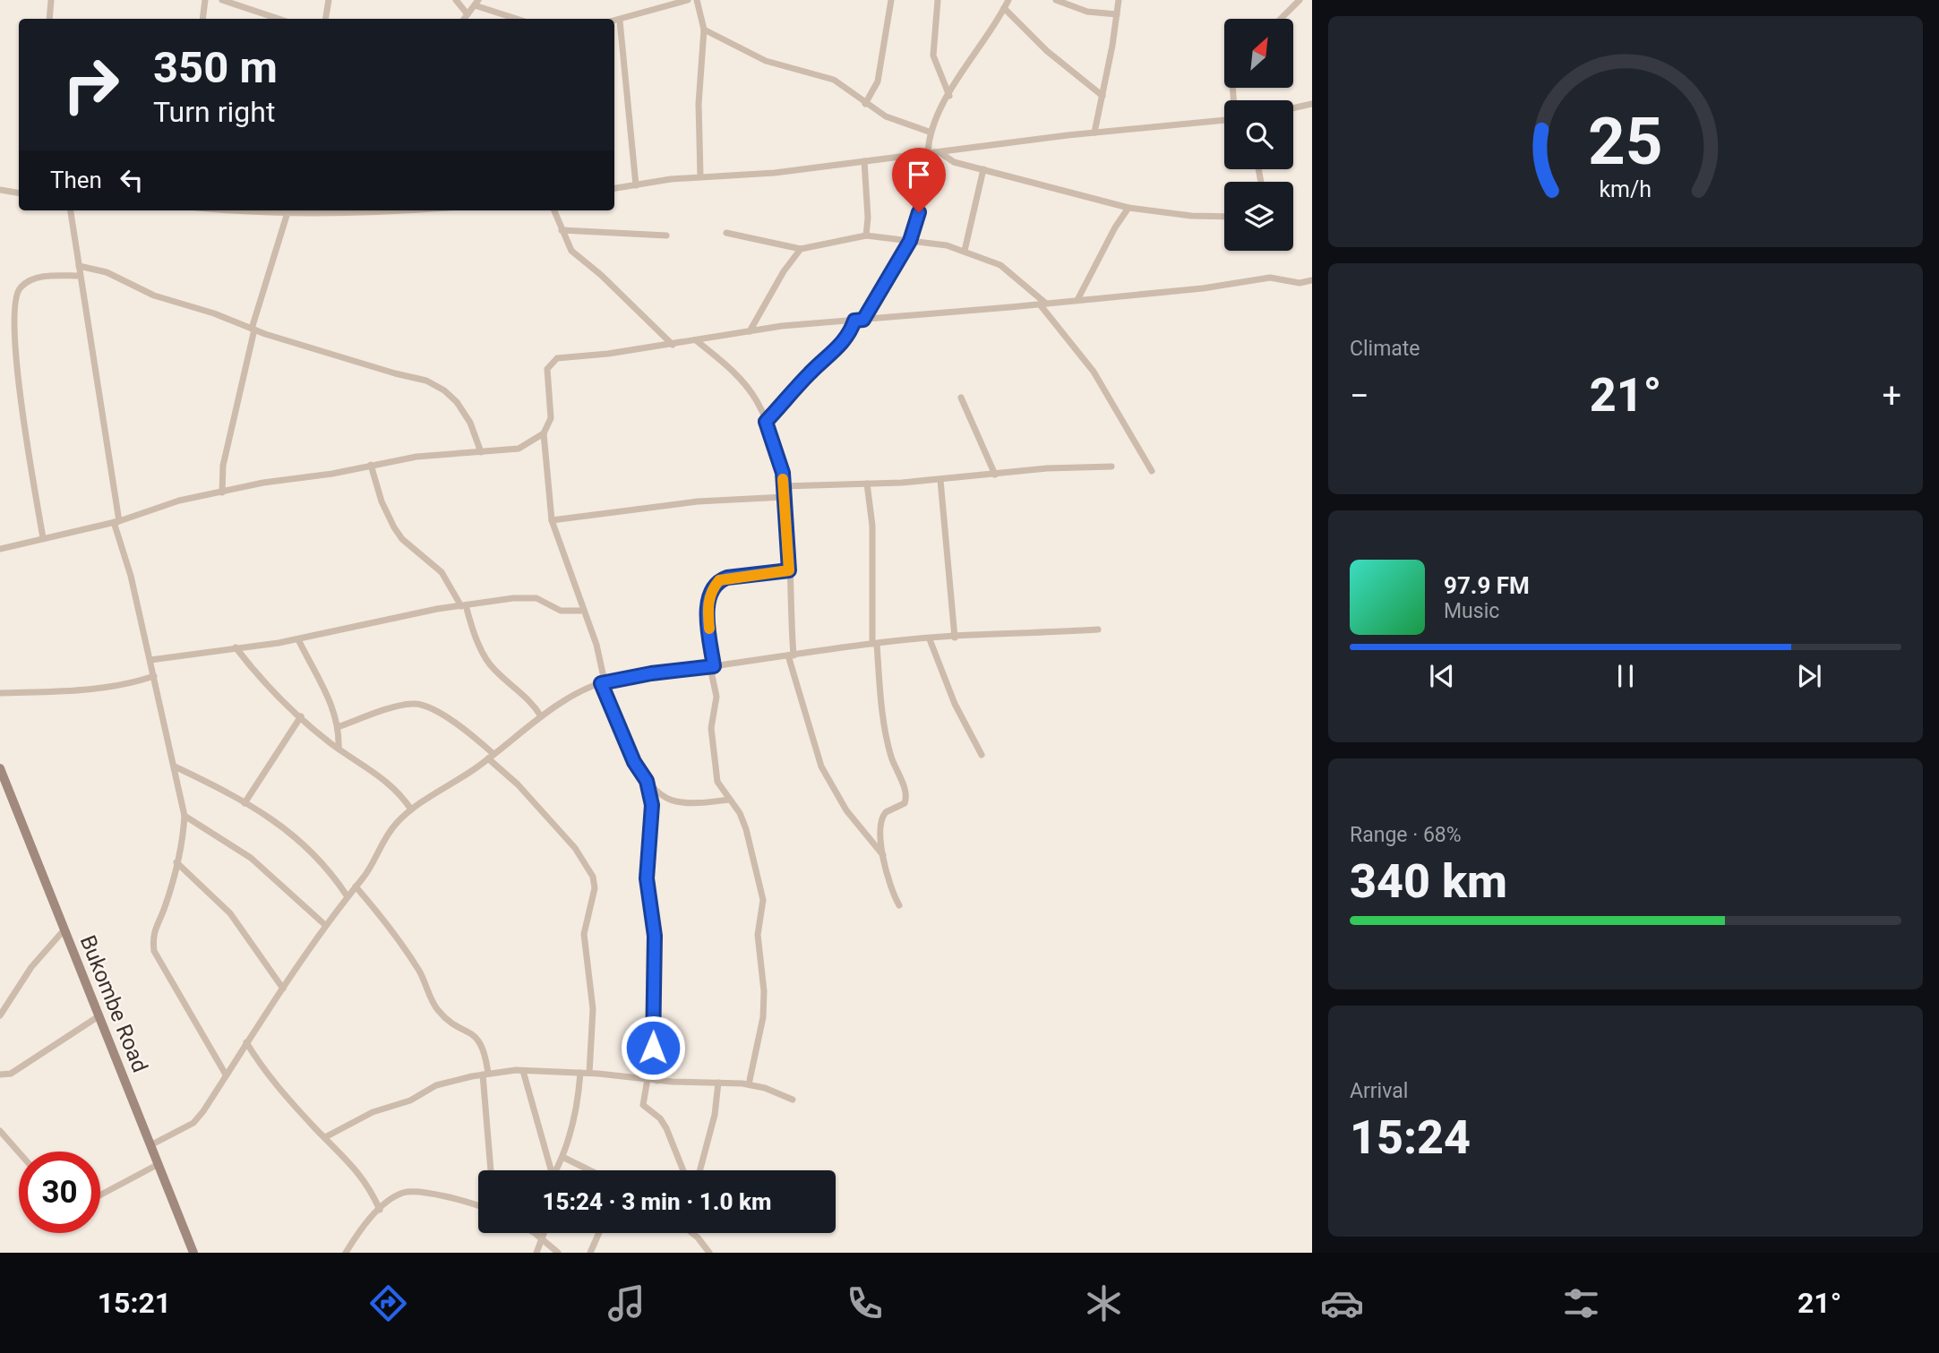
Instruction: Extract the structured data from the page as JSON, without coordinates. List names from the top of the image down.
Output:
{
  "streets": {
    "main road": ["Bukombe Road"]
  },
  "north": "top right",
  "page": {
    "turn": ["350 m", "Turn right"],
    "then": "Then",
    "tile": [
      "Climate",
      ["Range · 68%", "340 km"],
      ["Arrival", "15:24"]
    ],
    "heat": ["−", "21°", "+"],
    "song": ["97.9 FM", "Music"],
    "limit": "30",
    "trip": "15:24 · 3 min · 1.0 km",
    "tabs": ["15:21", "21°"],
    "gauge": ["25", "km/h"]
  }
}
